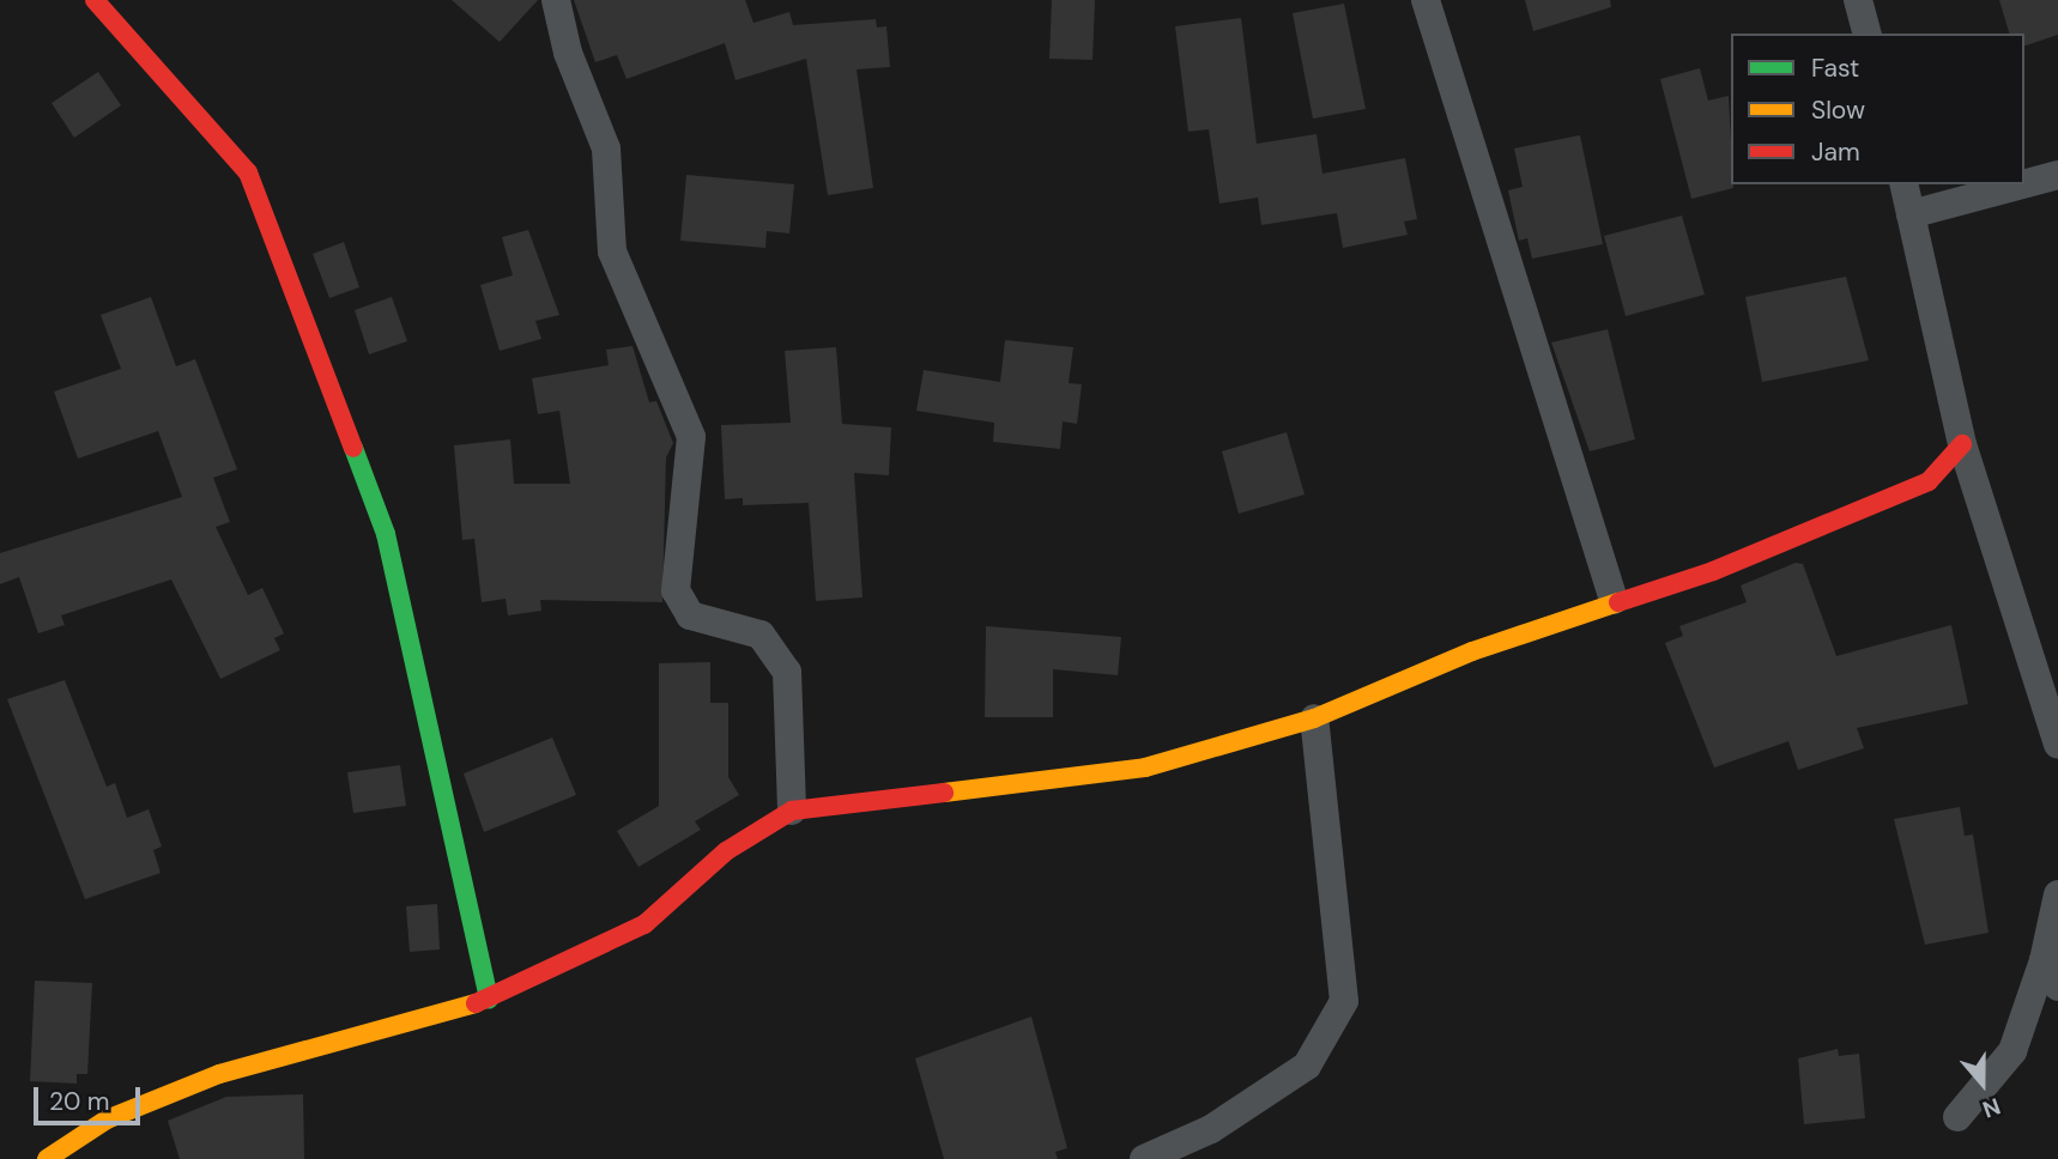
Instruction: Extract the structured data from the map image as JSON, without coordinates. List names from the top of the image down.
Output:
{
  "legend": ["Fast", "Slow", "Jam"],
  "scale_bar": "20 m",
  "north": "bottom"
}
